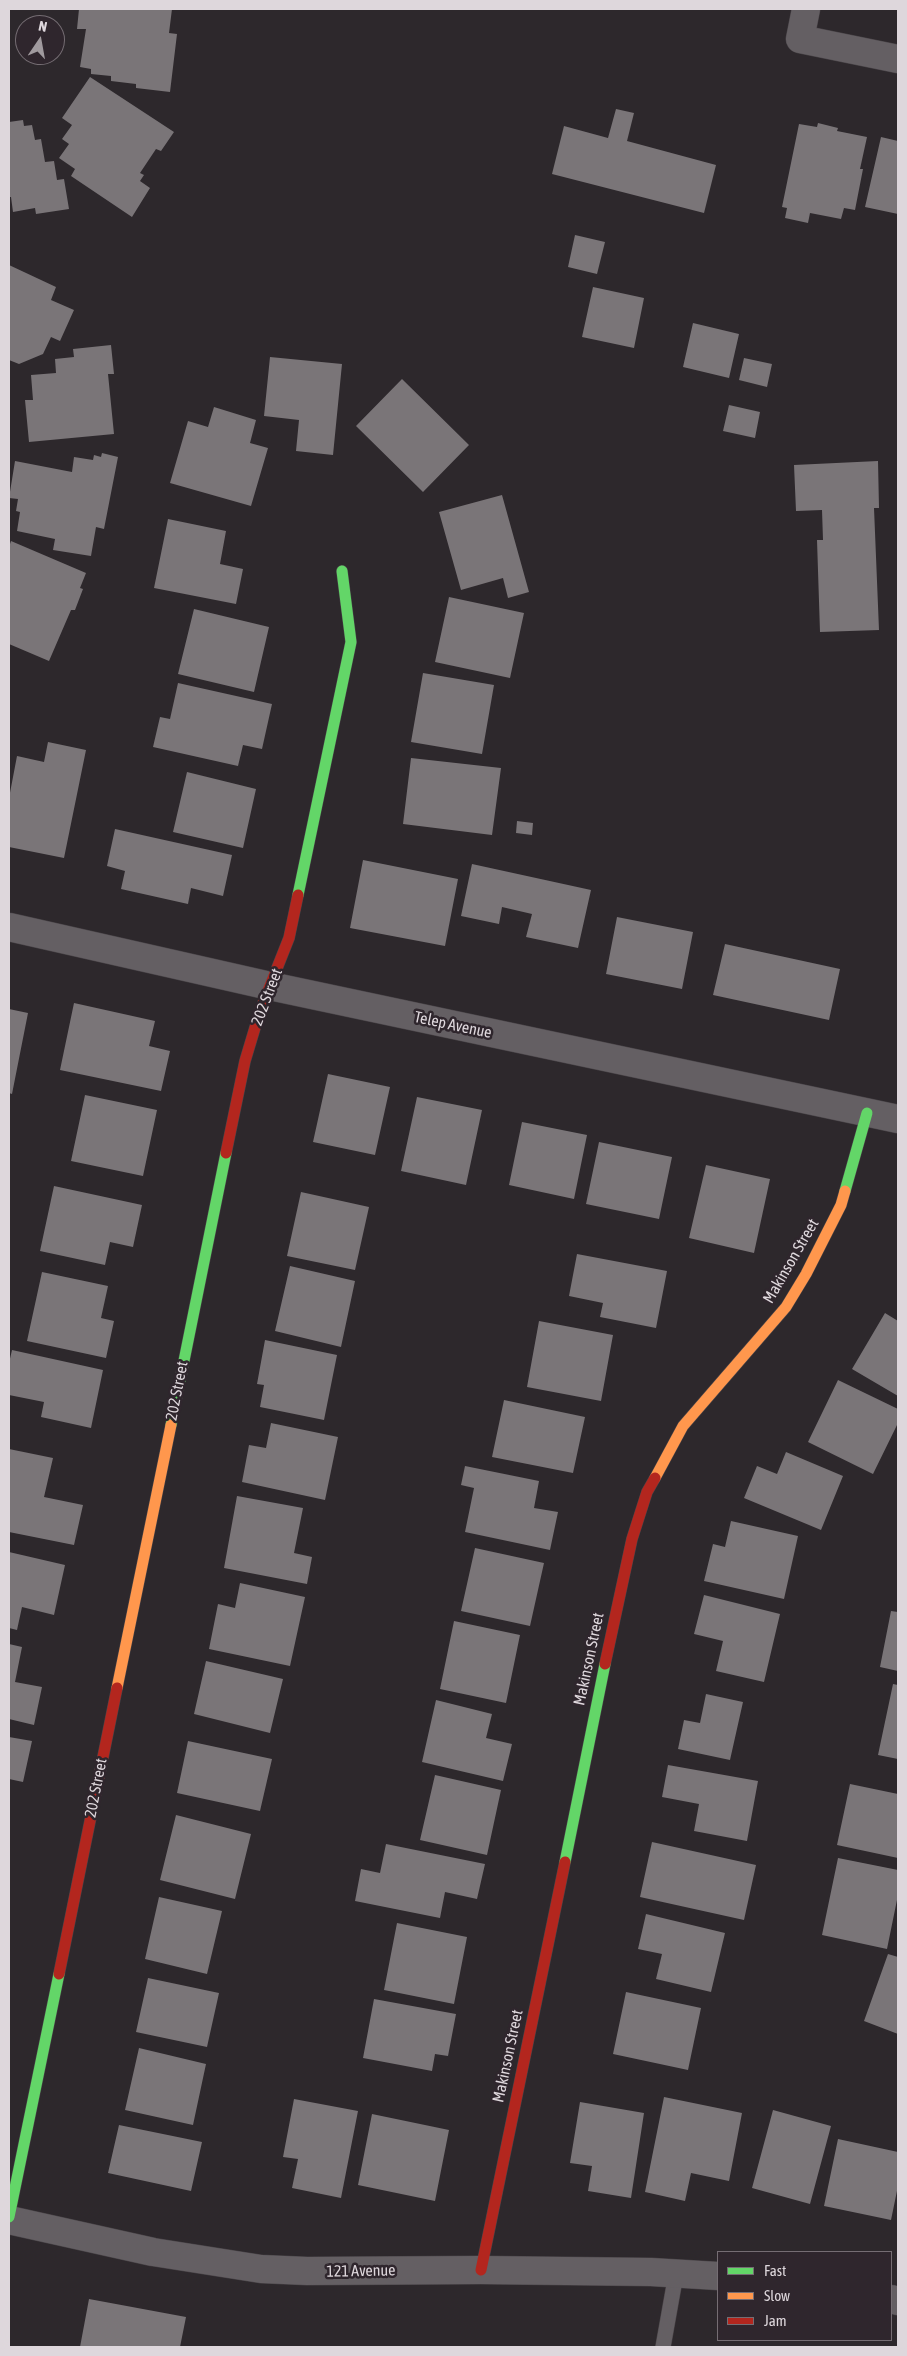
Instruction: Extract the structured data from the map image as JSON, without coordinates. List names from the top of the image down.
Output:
{
  "streets": {
    "street": [
      "202 Street",
      "Telep Avenue",
      "Makinson Street",
      "121 Avenue"
    ]
  },
  "crossings": [
    ["202 Street", "Telep Avenue"],
    ["202 Street", "121 Avenue"],
    ["Telep Avenue", "Makinson Street"],
    ["Makinson Street", "121 Avenue"]
  ],
  "legend": ["Fast", "Slow", "Jam"],
  "north": "top"
}
